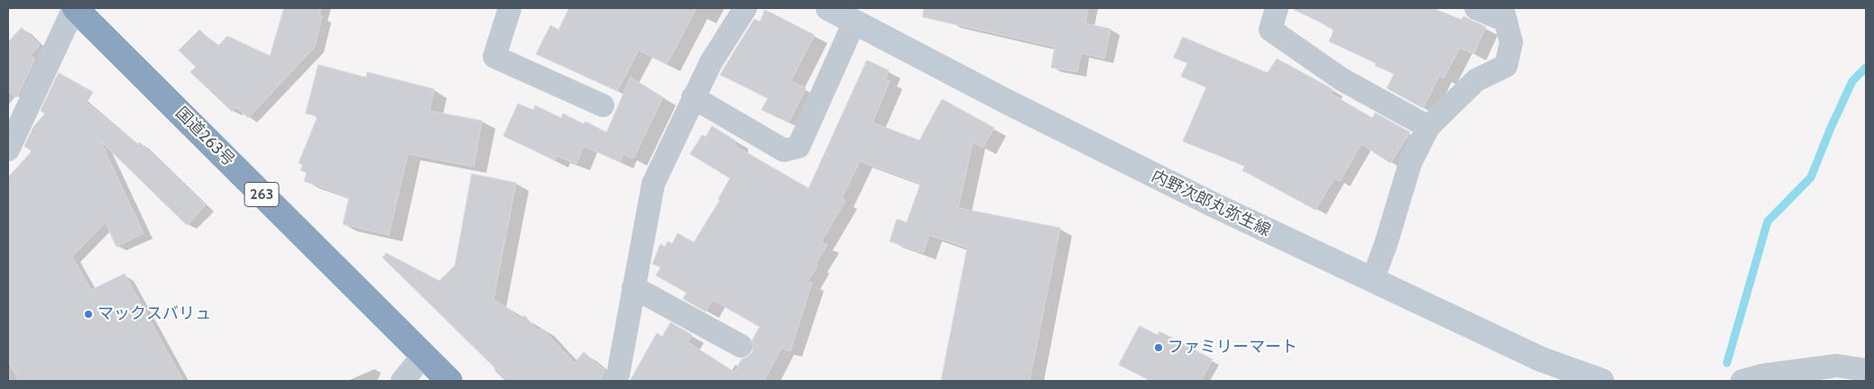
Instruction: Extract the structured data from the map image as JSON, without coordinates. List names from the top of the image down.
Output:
{
  "streets": {
    "highway": ["国道263号", "263"],
    "main road": ["内野次郎丸弥生線"]
  },
  "places": ["マックスバリュ", "ファミリーマート"]
}
